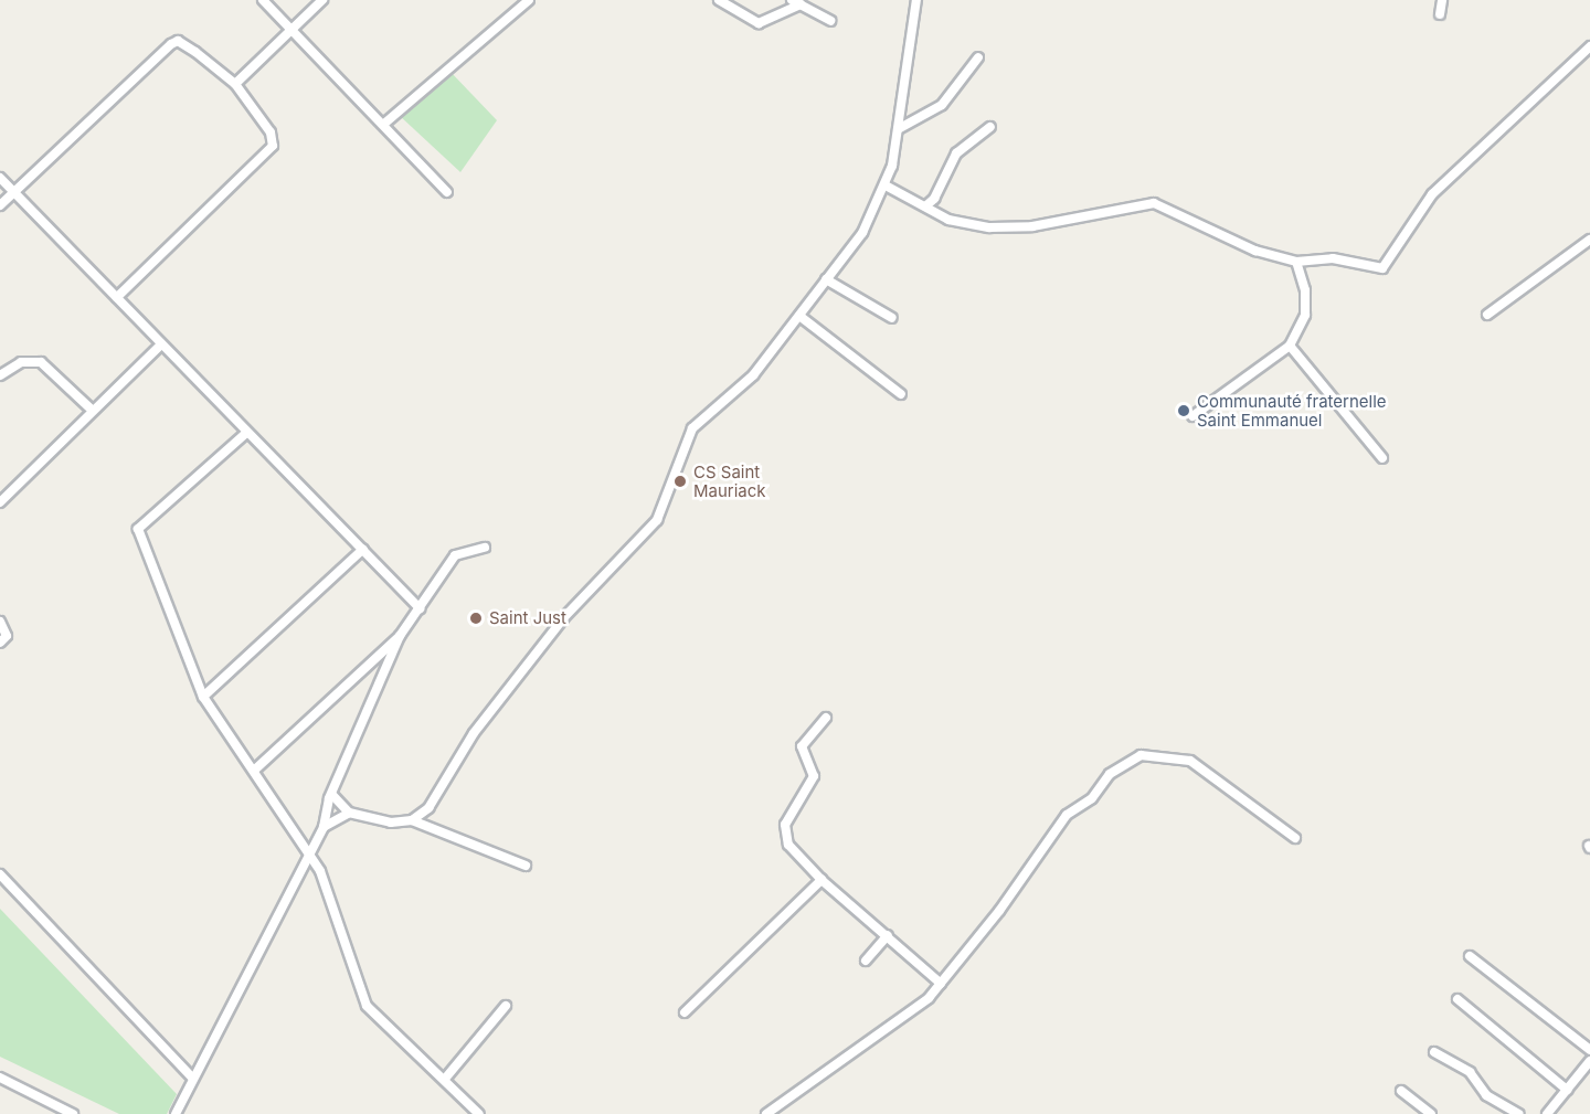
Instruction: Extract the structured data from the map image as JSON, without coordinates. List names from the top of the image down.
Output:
{
  "places": ["Communauté fraternelle Saint Emmanuel", "CS Saint Mauriack", "Saint Just"]
}
